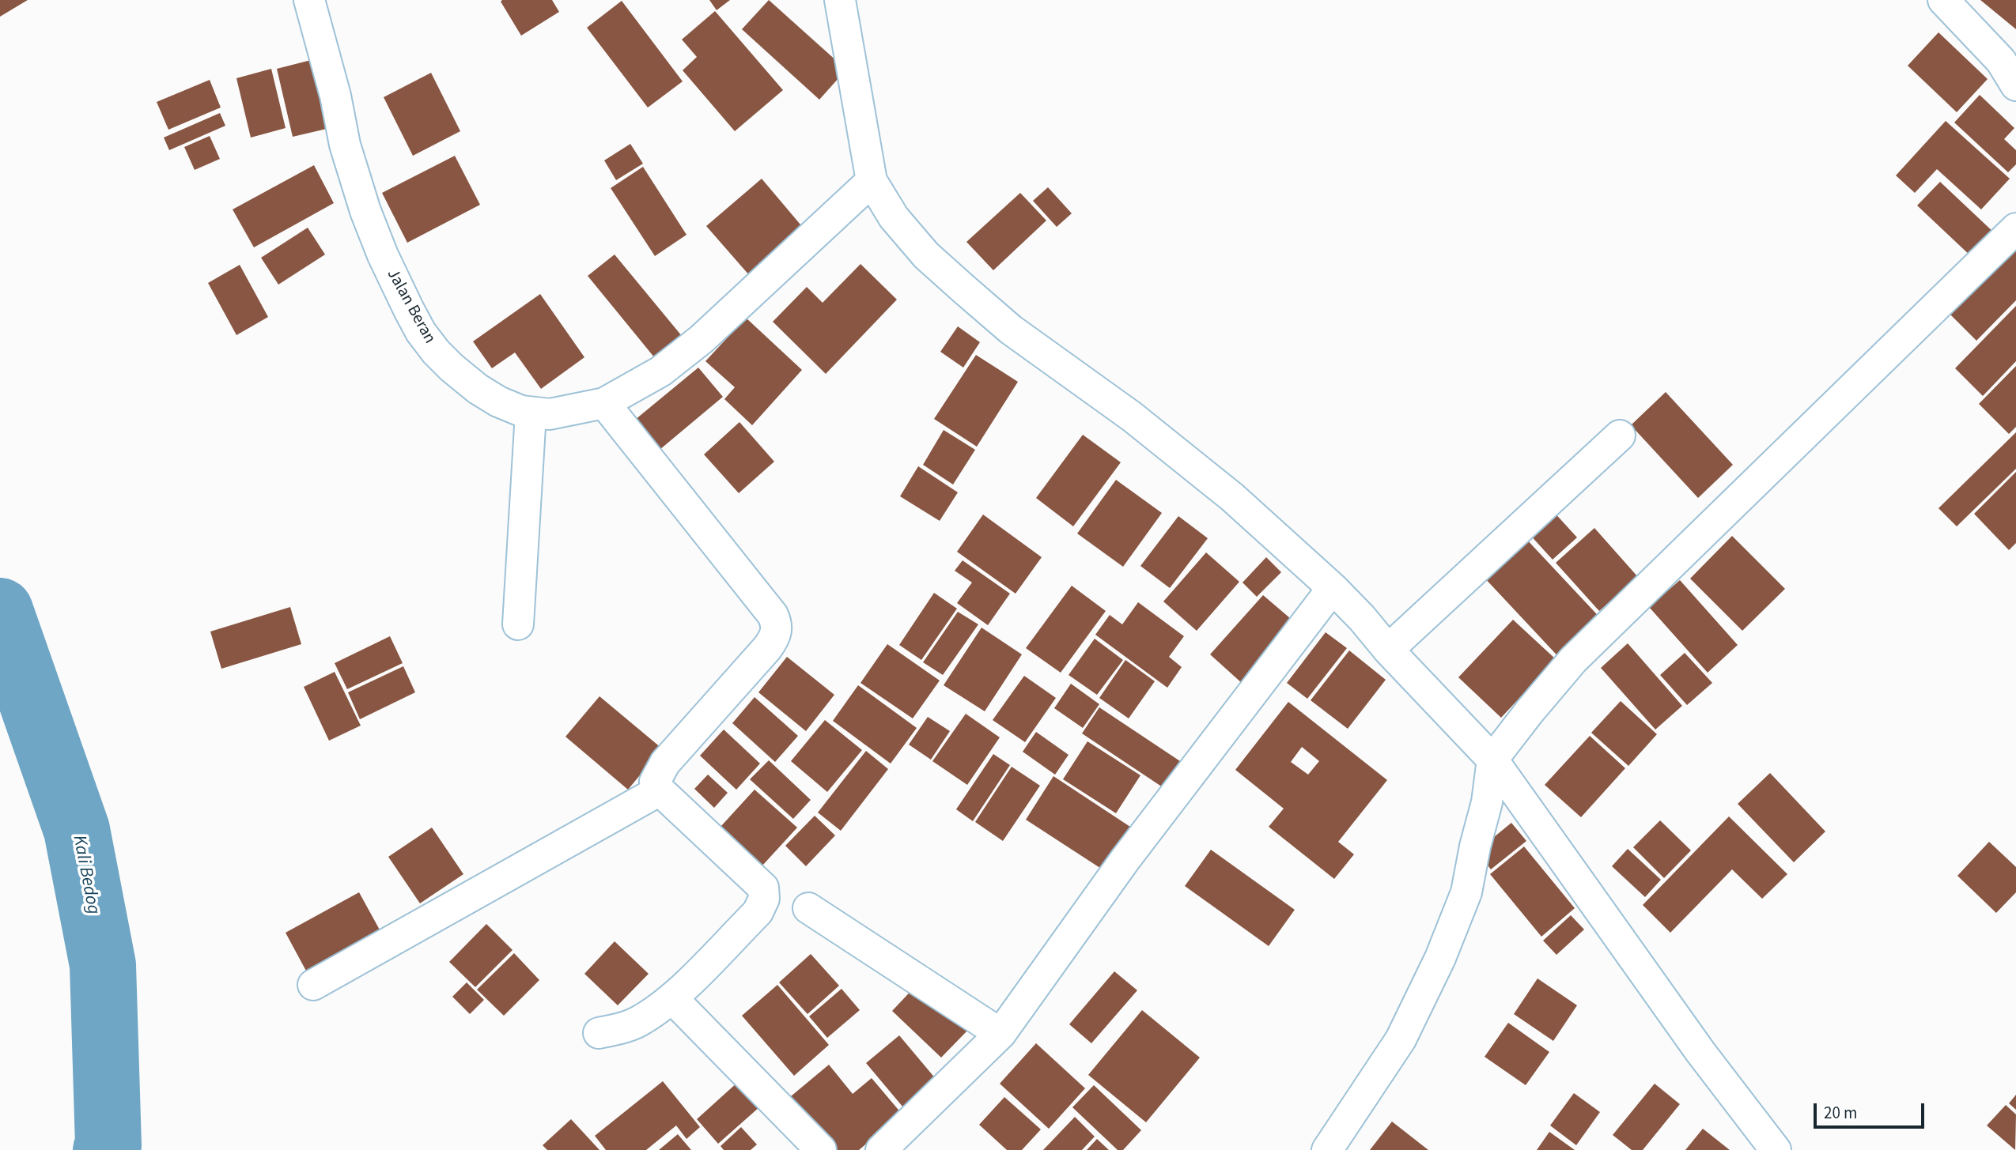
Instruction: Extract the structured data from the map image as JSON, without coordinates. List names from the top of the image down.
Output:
{
  "streets": {
    "street": ["Jalan Beran"]
  },
  "water": ["Kali Bedog"],
  "scale_bar": "20 m"
}
